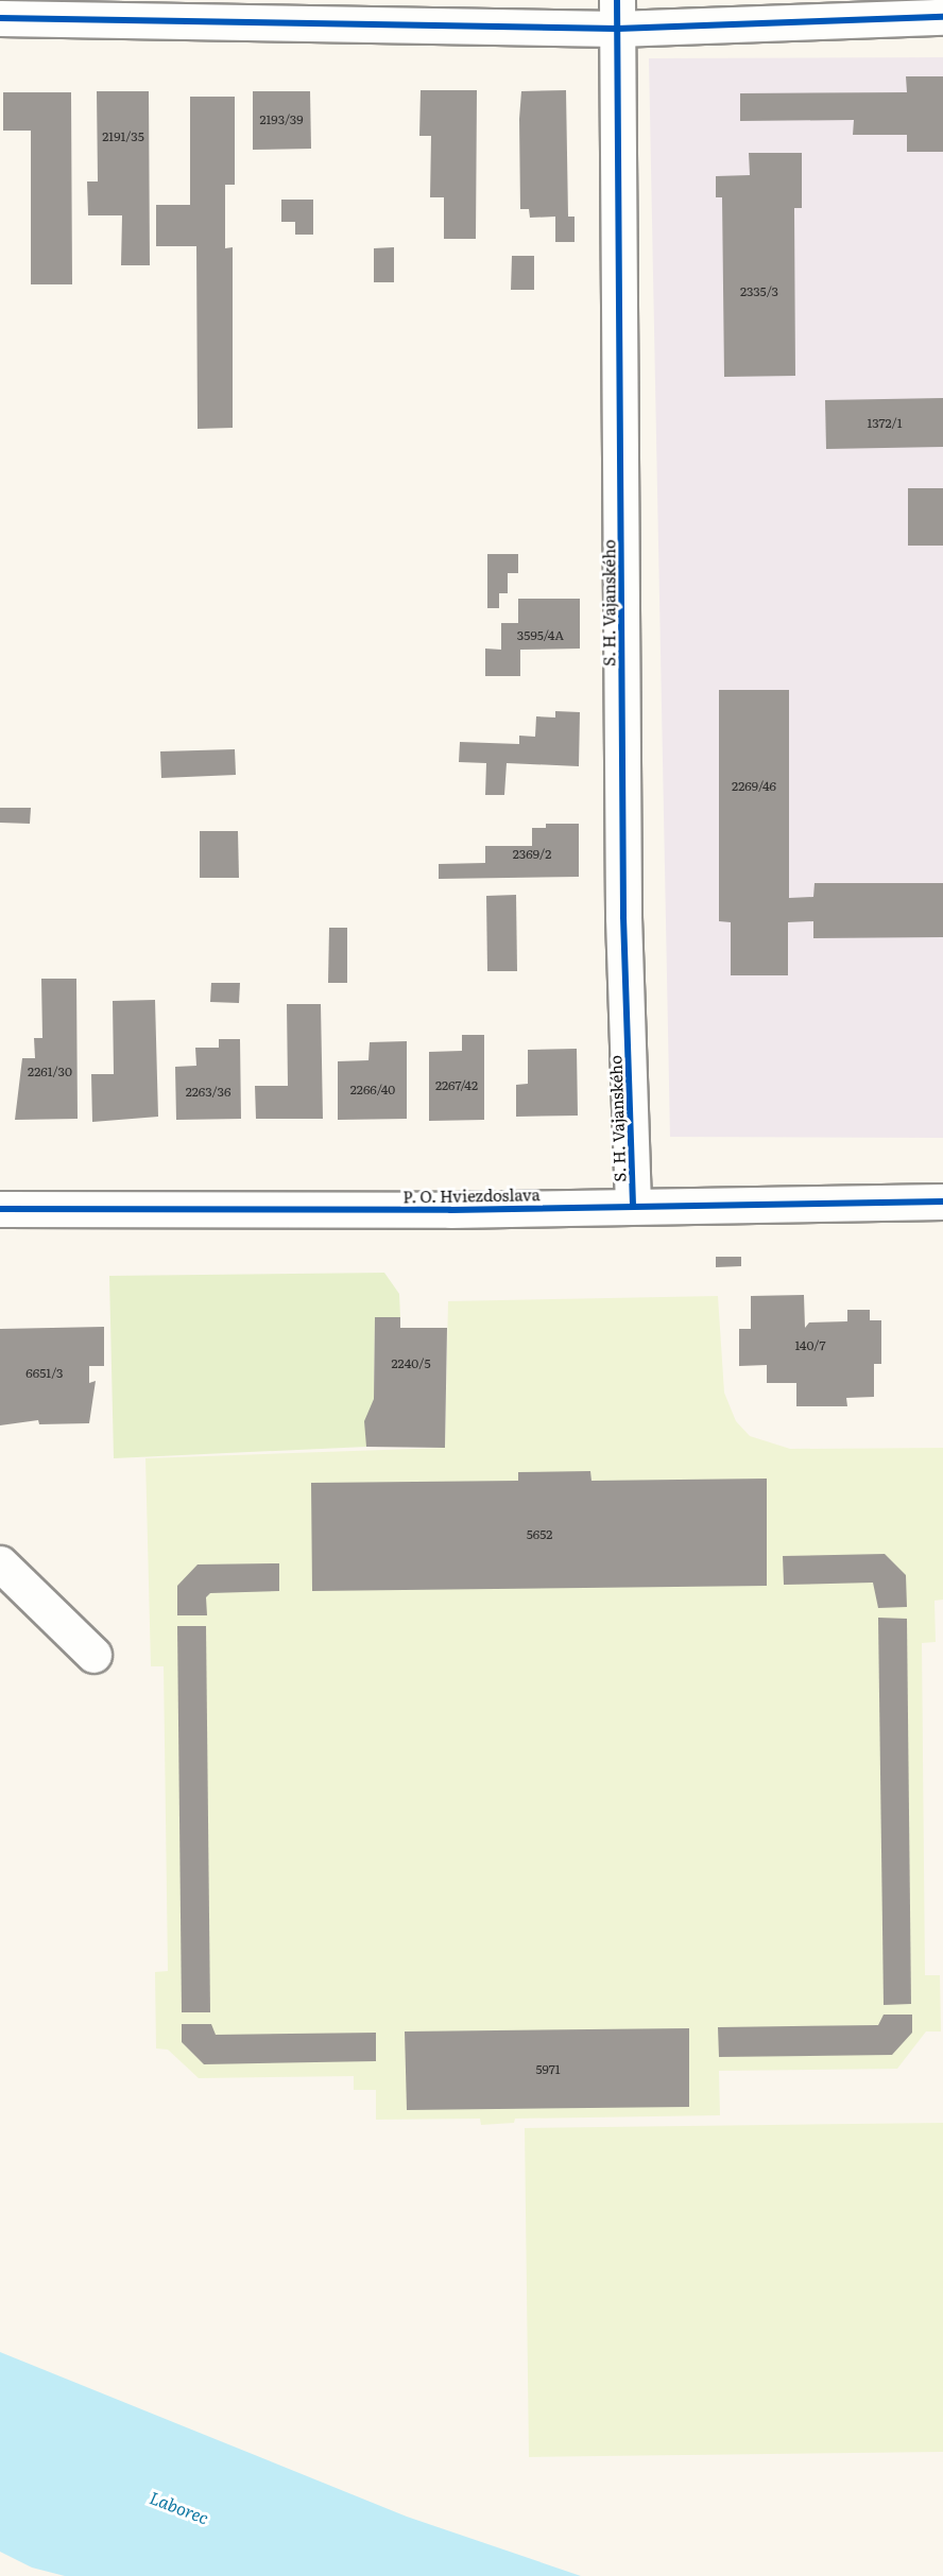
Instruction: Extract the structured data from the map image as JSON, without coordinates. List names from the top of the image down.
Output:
{
  "streets": {
    "street": ["S. H. Vajanského", "P. O. Hviezdoslava"]
  },
  "crossings": [
    ["S. H. Vajanského", "P. O. Hviezdoslava"]
  ],
  "water": ["Laborec"],
  "house_numbers": [
    "2193/39",
    "2191/35",
    "2335/3",
    "1372/1",
    "3595/4A",
    "2269/46",
    "2369/2",
    "2261/30",
    "2267/42",
    "2266/40",
    "2263/36",
    "140/7",
    "2240/5",
    "6651/3",
    "5652",
    "5971"
  ]
}
